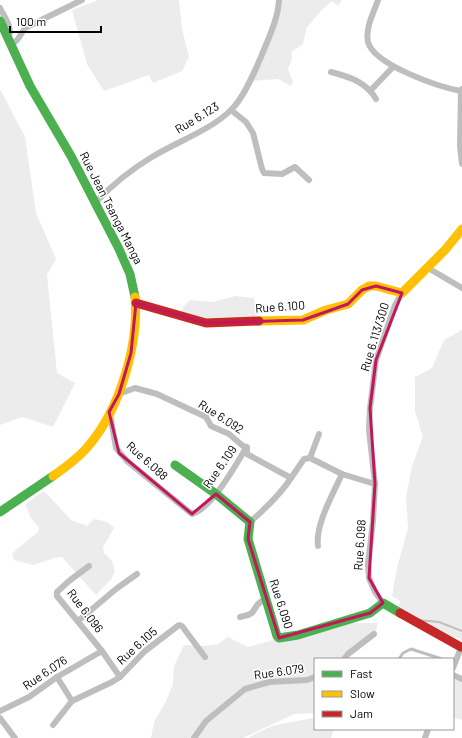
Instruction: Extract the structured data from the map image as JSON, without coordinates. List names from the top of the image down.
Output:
{
  "streets": {
    "street": [
      "Rue 6.123",
      "Rue Jean Tsanga Manga",
      "Rue 6.100",
      "Rue 6.113/300",
      "Rue 6.092",
      "Rue 6.088",
      "Rue 6.109",
      "Rue 6.098",
      "Rue 6.090",
      "Rue 6.096",
      "Rue 6.105",
      "Rue 6.079",
      "Rue 6.076"
    ]
  },
  "crossings": [
    ["Rue 6.123", "Rue Jean Tsanga Manga"],
    ["Rue Jean Tsanga Manga", "Rue 6.100"],
    ["Rue Jean Tsanga Manga", "Rue 6.092"],
    ["Rue Jean Tsanga Manga", "Rue 6.088"],
    ["Rue 6.100", "Rue 6.113/300"],
    ["Rue 6.113/300", "Rue 6.098"],
    ["Rue 6.092", "Rue 6.109"],
    ["Rue 6.088", "Rue 6.109"],
    ["Rue 6.098", "Rue 6.090"],
    ["Rue 6.096", "Rue 6.105"],
    ["Rue 6.096", "Rue 6.076"]
  ],
  "legend": ["Fast", "Slow", "Jam"],
  "scale_bar": "100 m"
}
